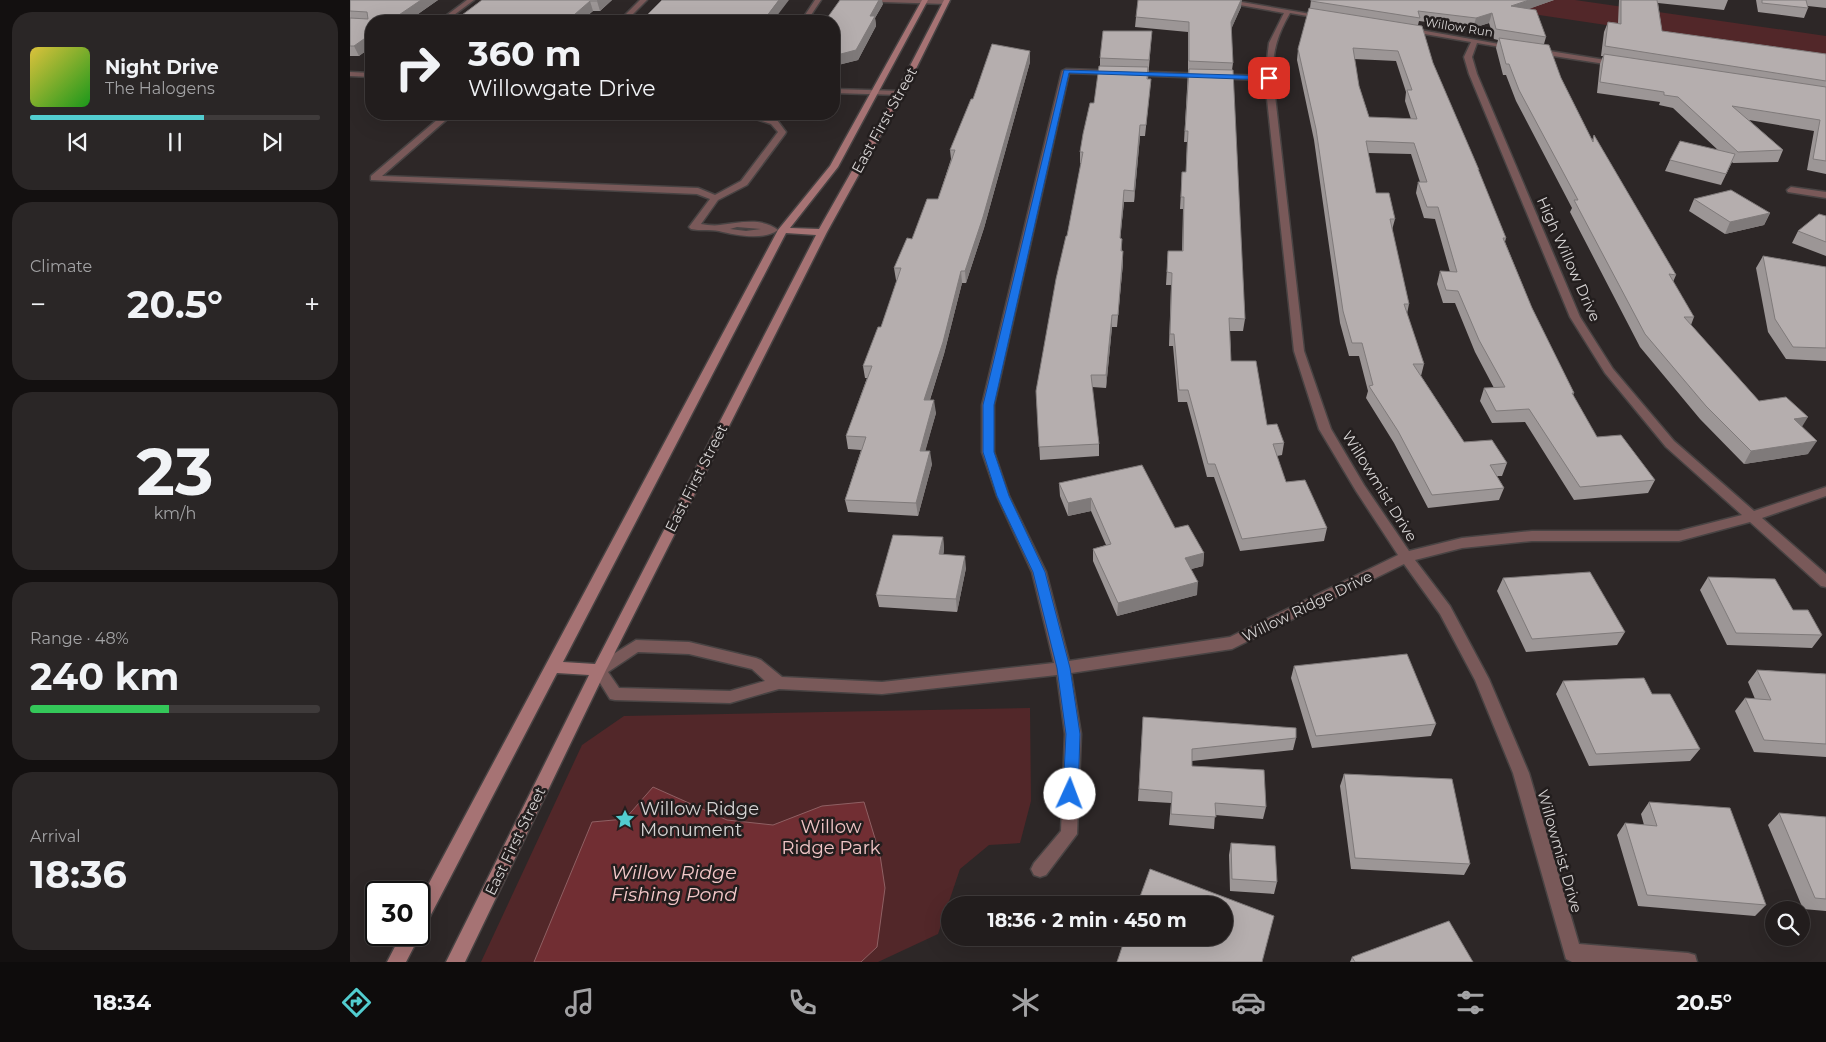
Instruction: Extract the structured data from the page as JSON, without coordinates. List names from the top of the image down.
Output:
{
  "streets": {
    "main road": ["East First Street"],
    "street": [
      "Willow Run",
      "High Willow Drive",
      "Willowmist Drive",
      "Willow Ridge Drive"
    ]
  },
  "crossings": [
    ["Willow Run", "High Willow Drive"],
    ["East First Street", "Willow Ridge Drive"],
    ["High Willow Drive", "Willow Ridge Drive"],
    ["Willowmist Drive", "Willow Ridge Drive"]
  ],
  "water": ["Willow Ridge Fishing Pond"],
  "parks": ["Willow Ridge Park"],
  "places": {
    "place": ["Willow Ridge Monument"]
  },
  "page": {
    "turn": ["360 m", "Willowgate Drive"],
    "song": ["Night Drive", "The Halogens"],
    "tile": [
      "Climate",
      ["23", "km/h"],
      ["Range · 48%", "240 km"],
      ["Arrival", "18:36"]
    ],
    "heat": ["−", "20.5°", "+"],
    "limit": "30",
    "trip": "18:36 · 2 min · 450 m",
    "tabs": ["18:34", "20.5°"]
  }
}
